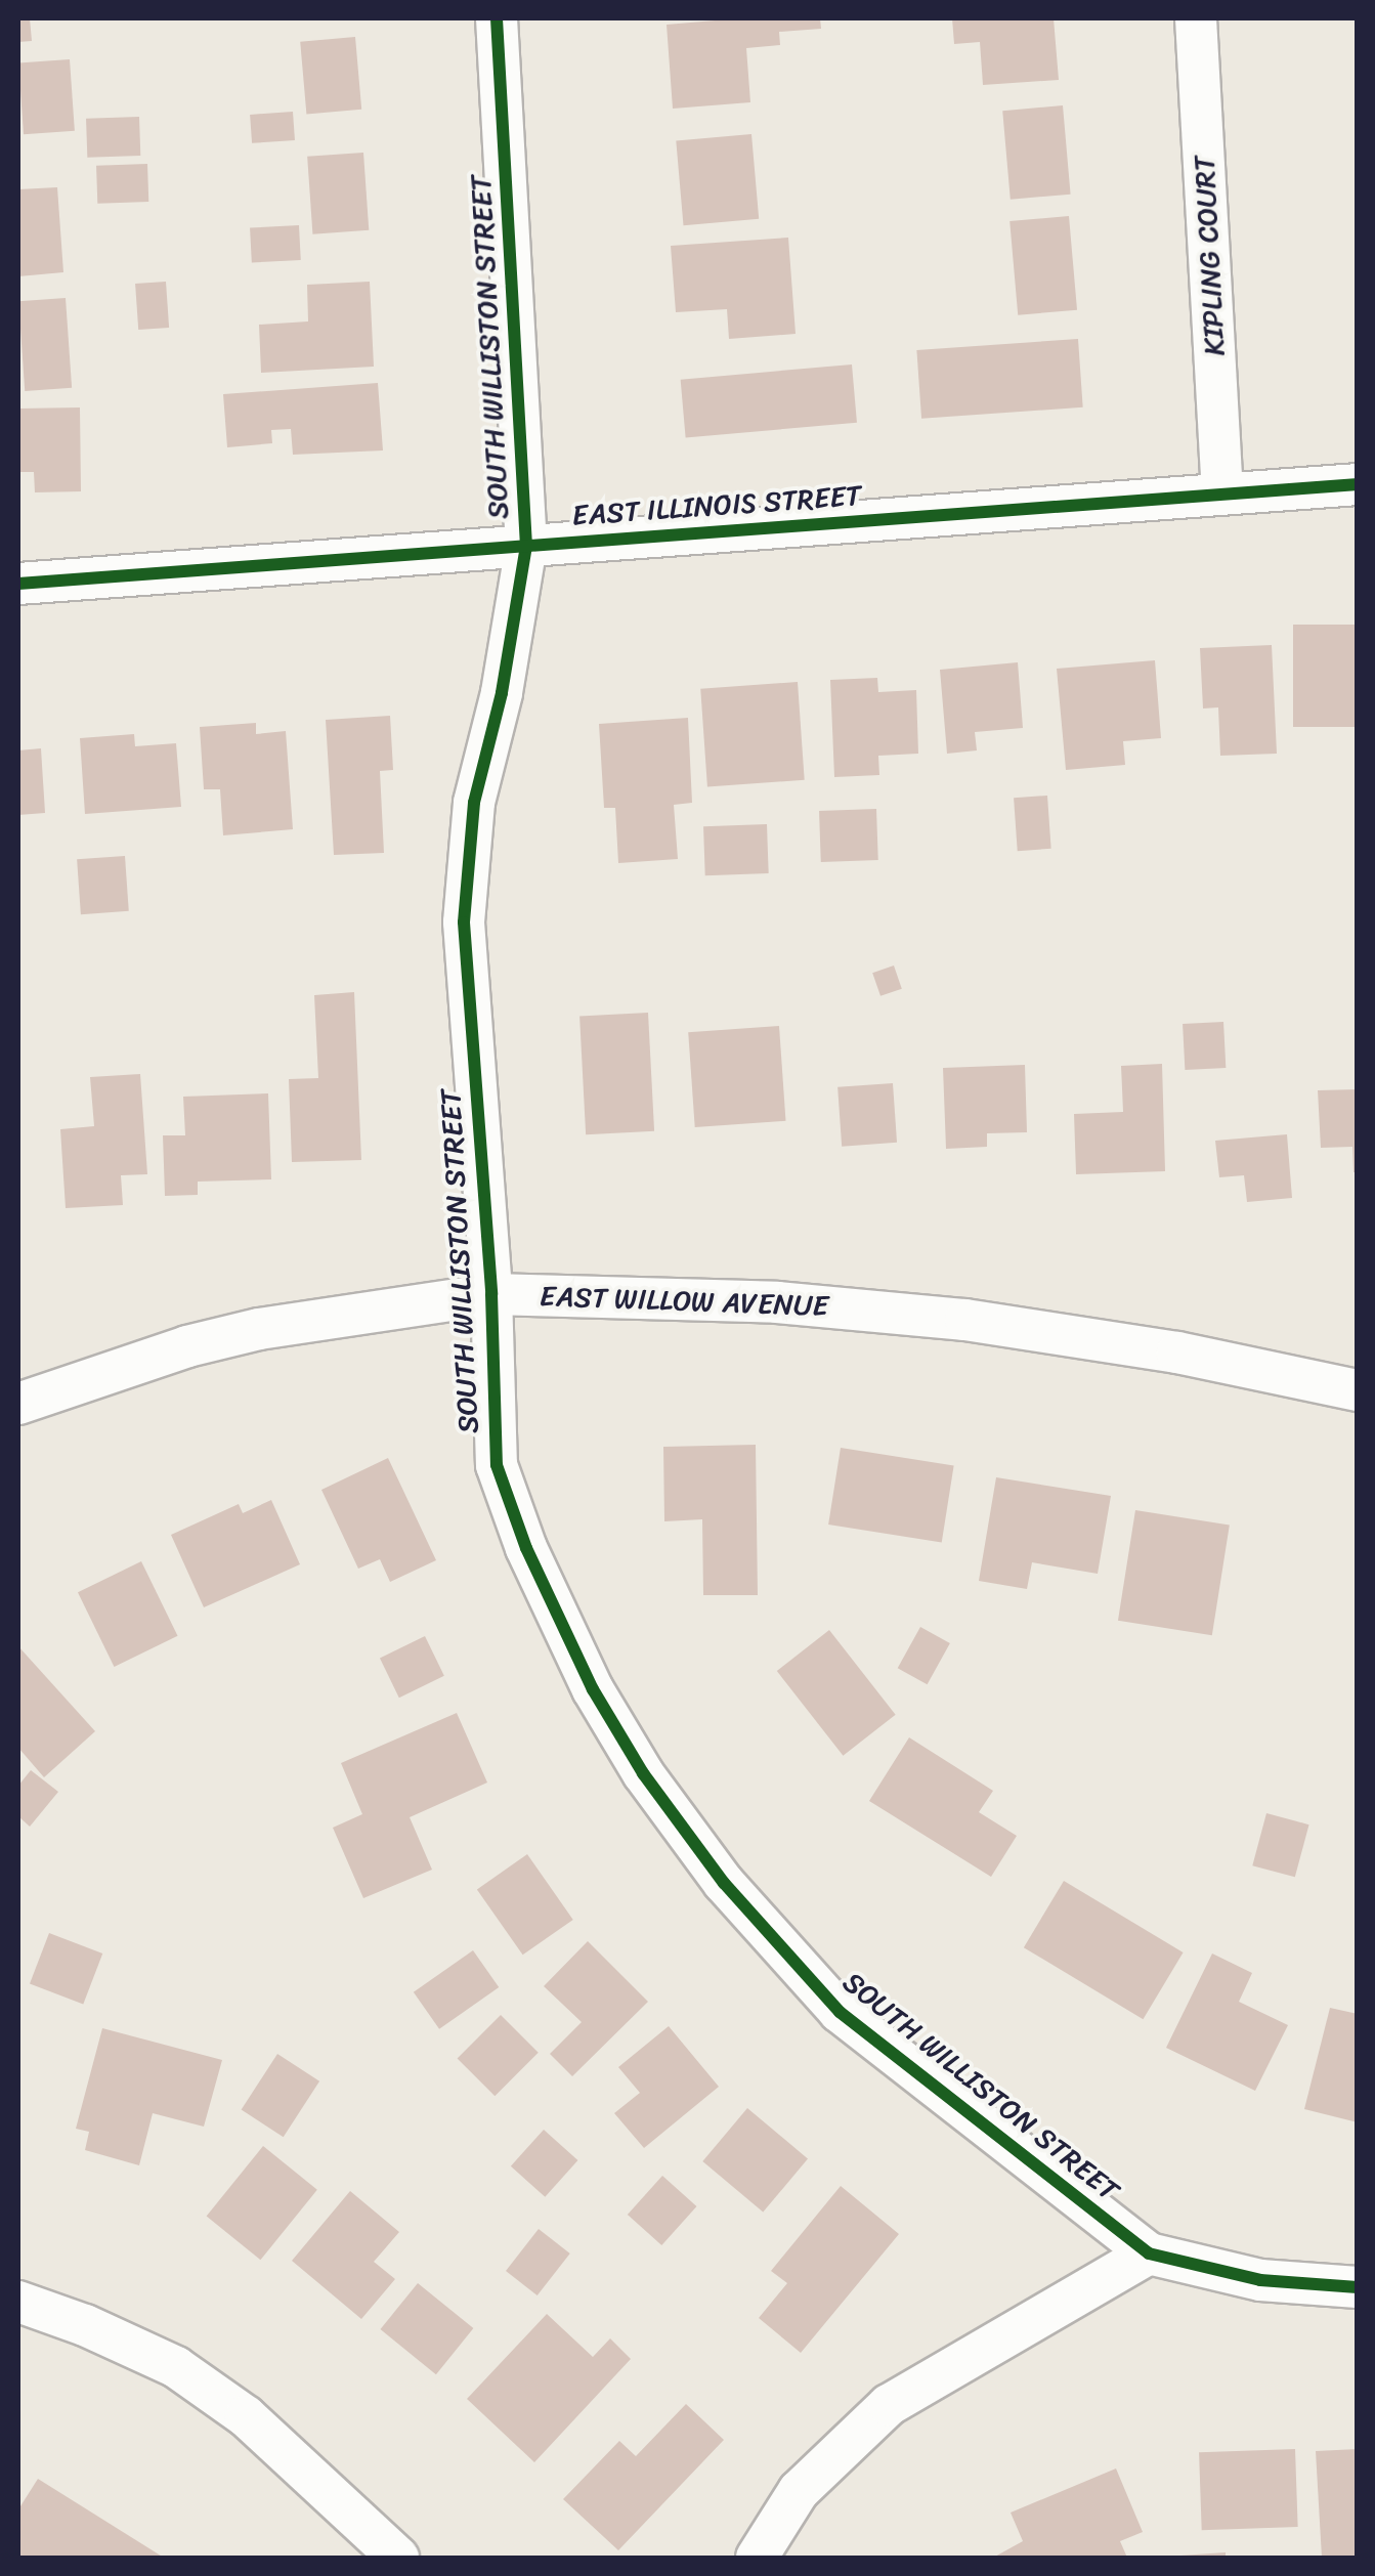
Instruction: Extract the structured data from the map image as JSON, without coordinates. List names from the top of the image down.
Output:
{
  "streets": {
    "street": [
      "KIPLING COURT",
      "SOUTH WILLISTON STREET",
      "EAST ILLINOIS STREET",
      "EAST WILLOW AVENUE"
    ]
  },
  "crossings": [
    ["KIPLING COURT", "EAST ILLINOIS STREET"],
    ["SOUTH WILLISTON STREET", "EAST ILLINOIS STREET"],
    ["SOUTH WILLISTON STREET", "EAST WILLOW AVENUE"]
  ]
}
